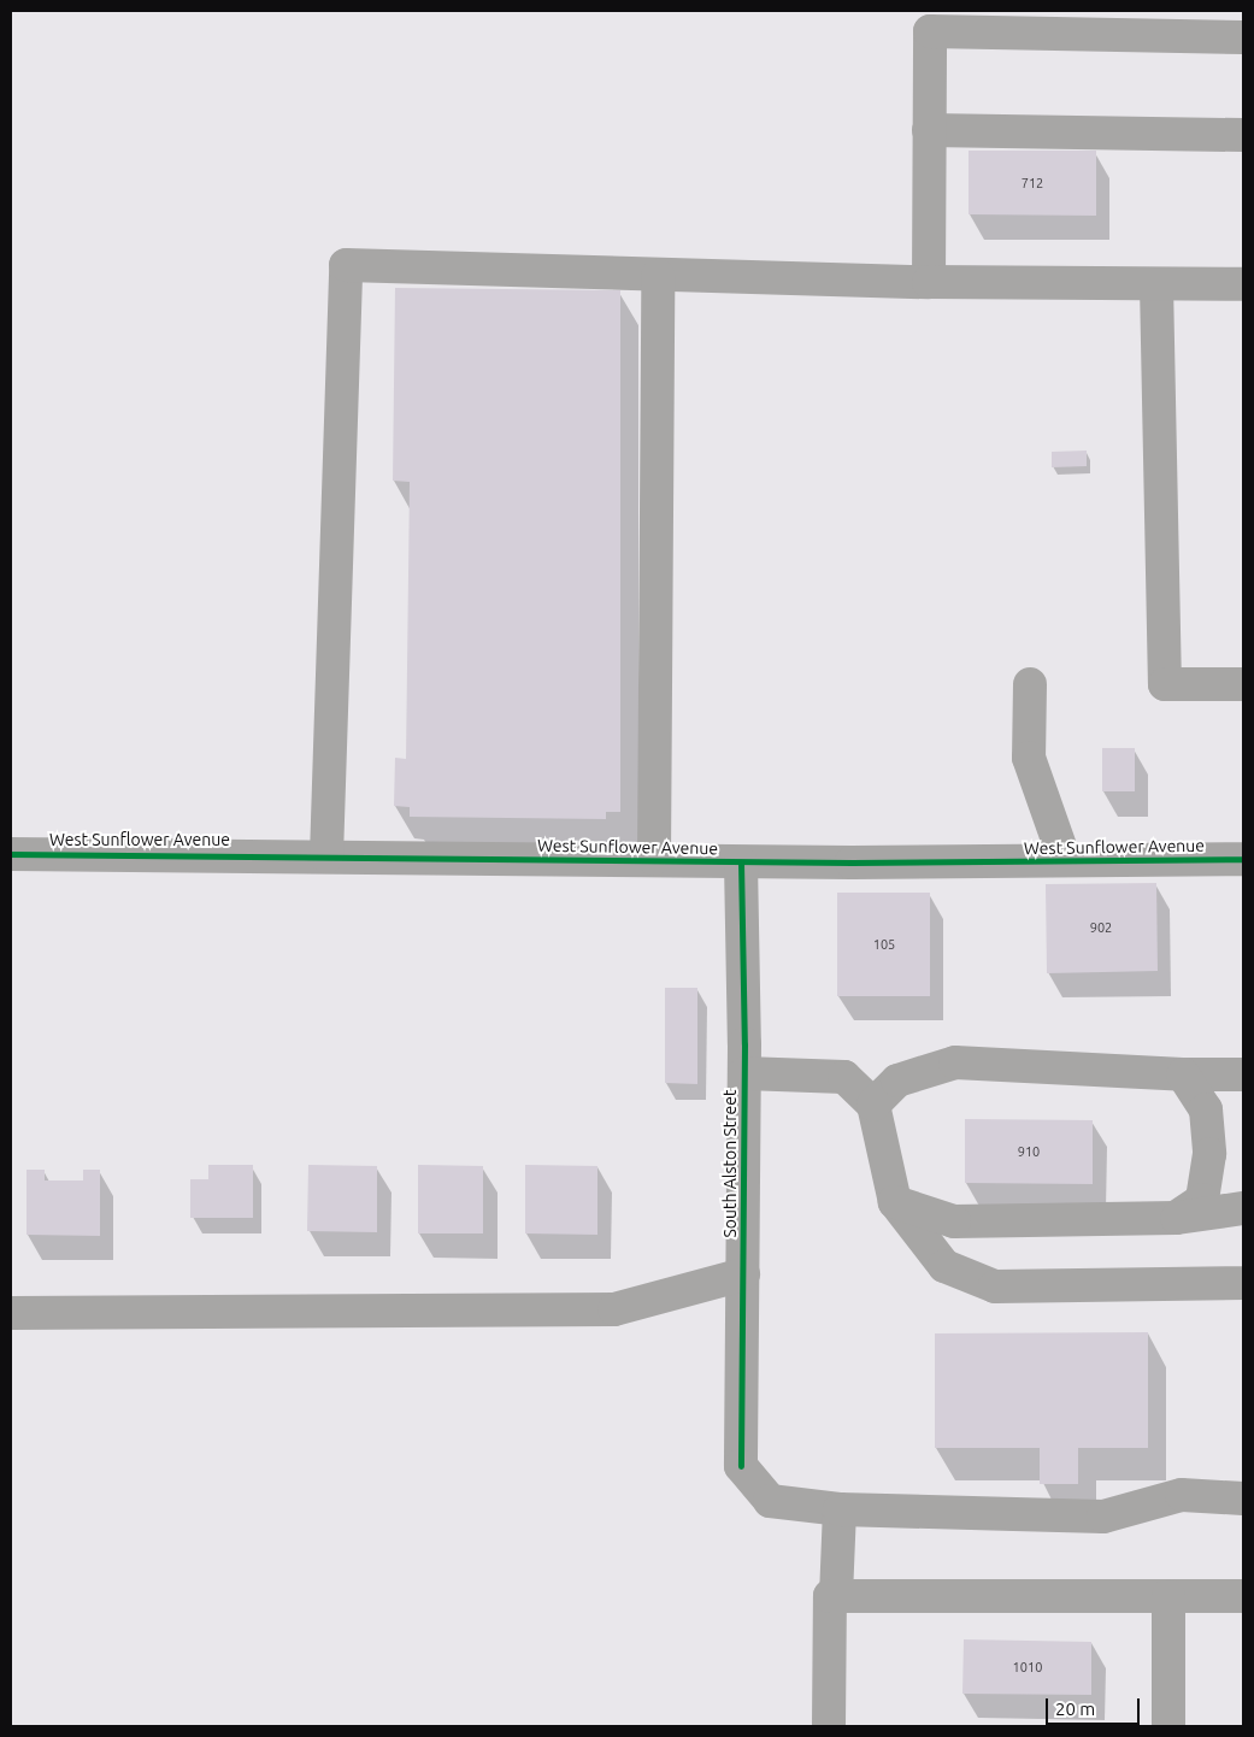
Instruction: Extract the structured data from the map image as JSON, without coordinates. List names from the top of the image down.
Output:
{
  "streets": {
    "street": ["West Sunflower Avenue", "South Alston Street"]
  },
  "crossings": [
    ["West Sunflower Avenue", "South Alston Street"]
  ],
  "house_numbers": [
    "712",
    "902",
    "105",
    "910",
    "1010"
  ],
  "scale_bar": "20 m"
}
